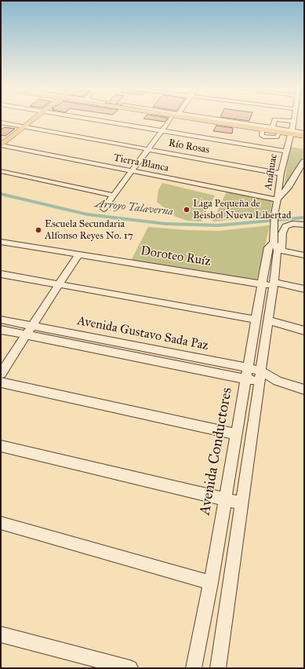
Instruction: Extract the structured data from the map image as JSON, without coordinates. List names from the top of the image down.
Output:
{
  "streets": {
    "street": [
      "Río Rosas",
      "Tierra Blanca",
      "Anáhuac",
      "Doroteo Ruíz",
      "Avenida Gustavo Sada Paz",
      "Avenida Conductores"
    ]
  },
  "crossings": [
    ["Río Rosas", "Anáhuac"],
    ["Tierra Blanca", "Anáhuac"],
    ["Anáhuac", "Avenida Conductores"],
    ["Doroteo Ruíz", "Avenida Conductores"],
    ["Avenida Gustavo Sada Paz", "Avenida Conductores"]
  ],
  "water": ["Arroyo Talaverna"],
  "places": ["Liga Pequeña de Beisbol Nueva Libertad", "Escuela Secundaria Alfonso Reyes No. 17"]
}
